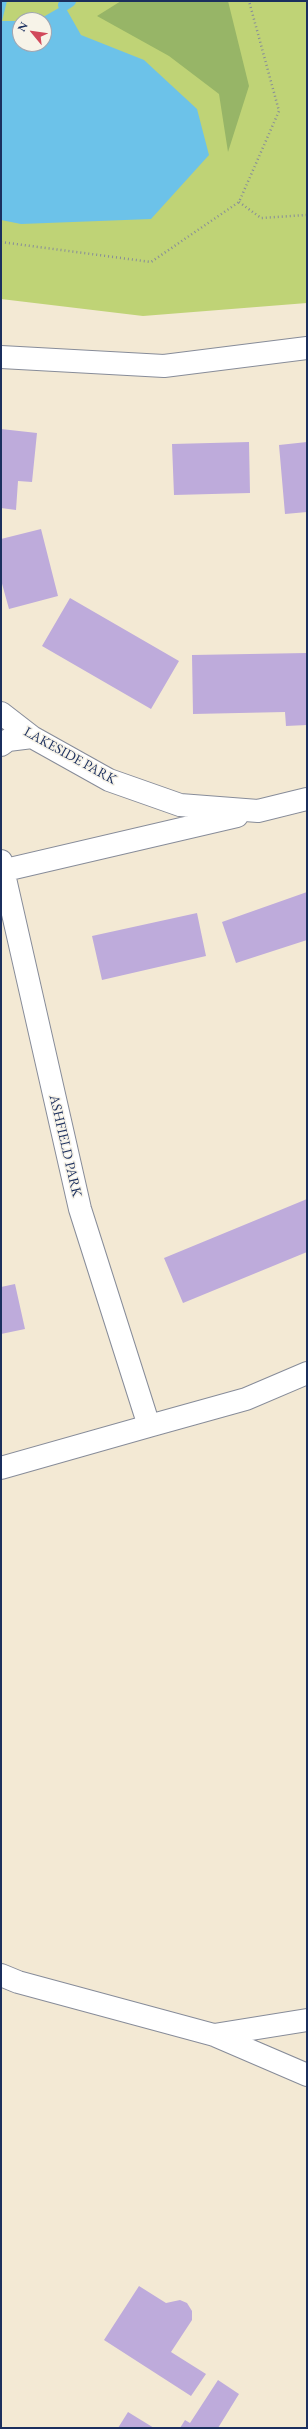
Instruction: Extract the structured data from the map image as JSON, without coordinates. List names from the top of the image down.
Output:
{
  "streets": {
    "street": ["LAKESIDE PARK", "ASHFIELD PARK"]
  },
  "north": "top left"
}
